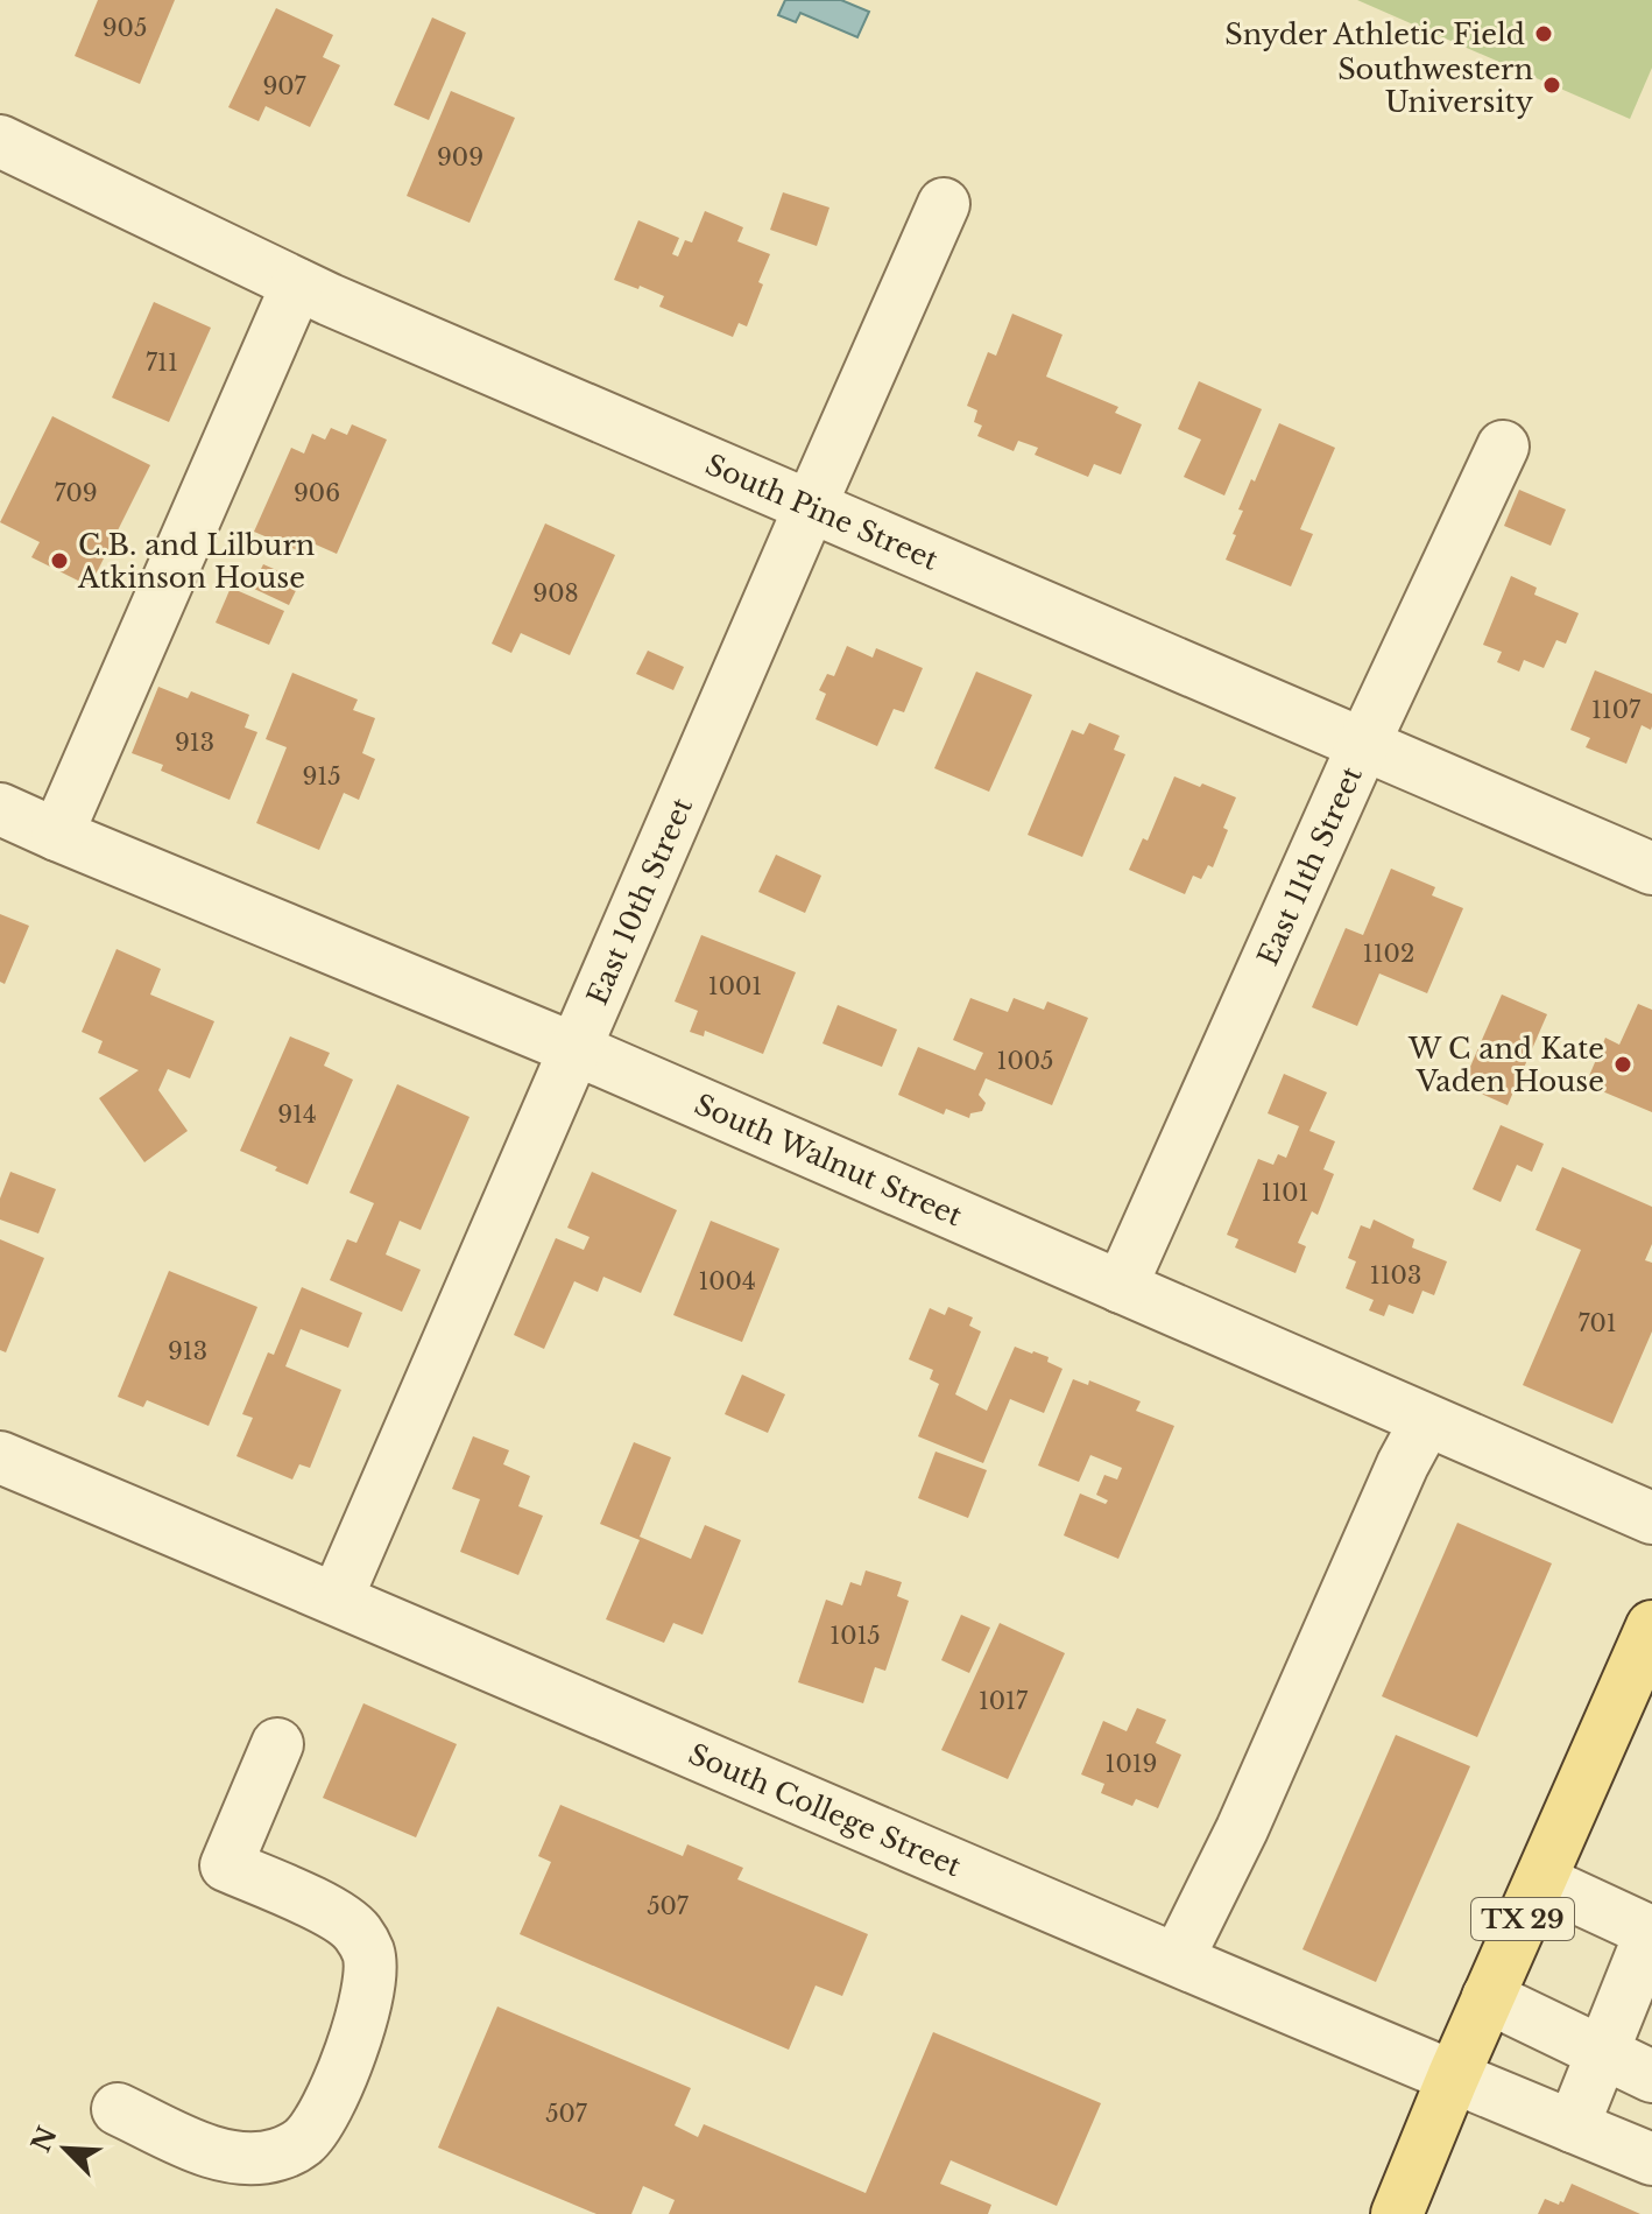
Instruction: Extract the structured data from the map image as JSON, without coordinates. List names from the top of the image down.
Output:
{
  "streets": {
    "main road": ["TX 29"],
    "street": [
      "South Pine Street",
      "East 11th Street",
      "East 10th Street",
      "South Walnut Street",
      "South College Street"
    ]
  },
  "crossings": [
    ["South Pine Street", "East 11th Street"],
    ["South Pine Street", "East 10th Street"],
    ["East 11th Street", "South Walnut Street"],
    ["East 10th Street", "South Walnut Street"],
    ["East 10th Street", "South College Street"],
    ["South College Street", "TX 29"]
  ],
  "places": [
    "Snyder Athletic Field",
    "Southwestern University",
    "C.B. and Lilburn Atkinson House",
    "W C and Kate Vaden House"
  ],
  "house_numbers": [
    "905",
    "907",
    "909",
    "711",
    "709",
    "906",
    "908",
    "1107",
    "913",
    "915",
    "1102",
    "1001",
    "1005",
    "914",
    "1101",
    "1103",
    "1004",
    "701",
    "913",
    "1015",
    "1017",
    "1019",
    "507",
    "507"
  ],
  "north": "top left"
}
